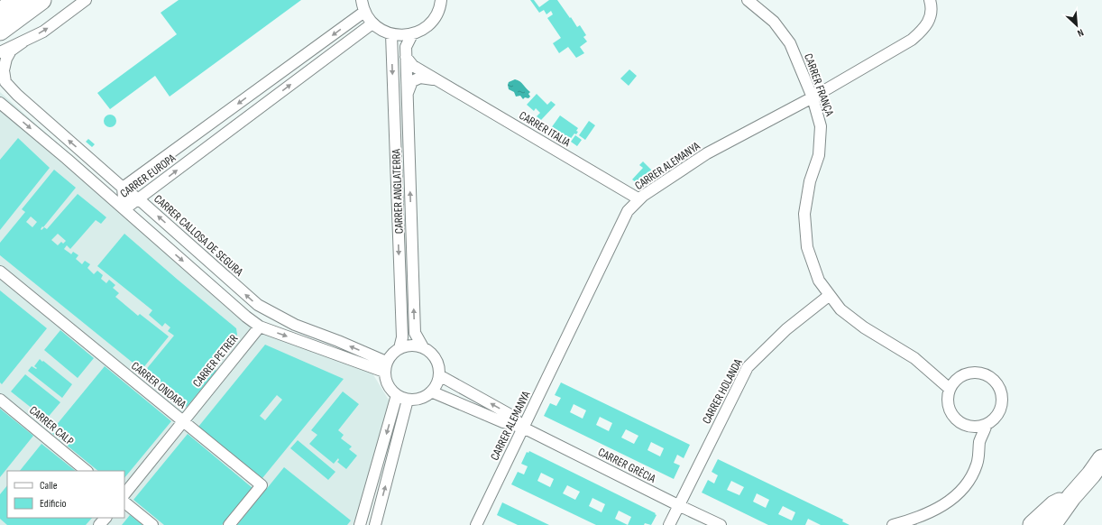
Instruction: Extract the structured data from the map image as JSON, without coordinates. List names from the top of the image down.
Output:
{
  "streets": {
    "street": [
      "CARRER FRANÇA",
      "CARRER ITALIA",
      "CARRER ALEMANYA",
      "CARRER EUROPA",
      "CARRER ANGLATERRA",
      "CARRER CALLOSA DE SEGURA",
      "CARRER PETRER",
      "CARRER ONDARA",
      "CARRER HOLANDA",
      "CARRER CALP",
      "CARRER GRÈCIA"
    ]
  },
  "crossings": [
    ["CARRER FRANÇA", "CARRER ALEMANYA"],
    ["CARRER FRANÇA", "CARRER HOLANDA"],
    ["CARRER ITALIA", "CARRER ALEMANYA"],
    ["CARRER ITALIA", "CARRER ANGLATERRA"],
    ["CARRER ALEMANYA", "CARRER GRÈCIA"],
    ["CARRER EUROPA", "CARRER CALLOSA DE SEGURA"],
    ["CARRER ANGLATERRA", "CARRER CALLOSA DE SEGURA"],
    ["CARRER ANGLATERRA", "CARRER GRÈCIA"],
    ["CARRER CALLOSA DE SEGURA", "CARRER GRÈCIA"],
    ["CARRER PETRER", "CARRER ONDARA"],
    ["CARRER HOLANDA", "CARRER GRÈCIA"]
  ],
  "legend": ["Calle", "Edificio"],
  "north": "bottom right"
}
